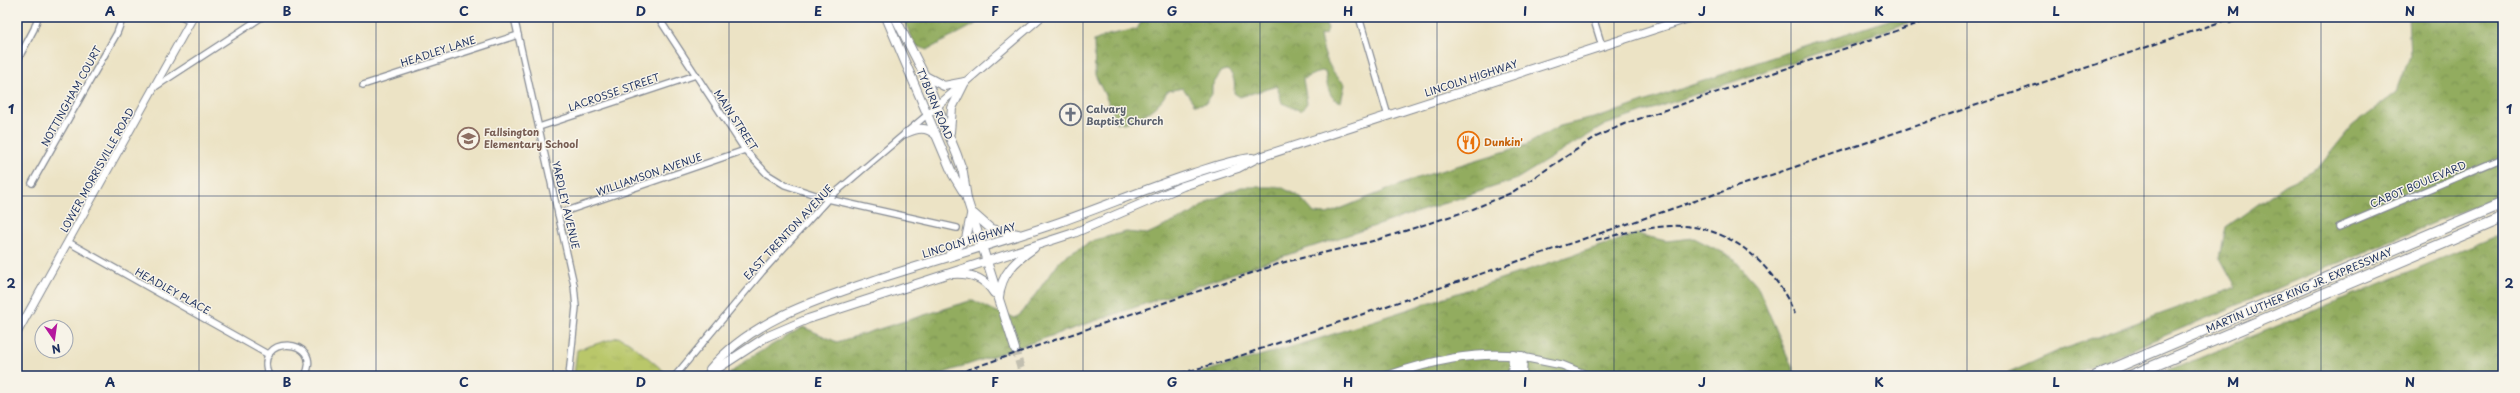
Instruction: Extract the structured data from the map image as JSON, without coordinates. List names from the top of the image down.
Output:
{
  "streets": {
    "highway": ["MARTIN LUTHER KING JR. EXPRESSWAY"],
    "main road": ["LINCOLN HIGHWAY", "TYBURN ROAD"],
    "street": [
      "HEADLEY LANE",
      "LACROSSE STREET",
      "NOTTINGHAM COURT",
      "MAIN STREET",
      "LOWER MORRISVILLE ROAD",
      "WILLIAMSON AVENUE",
      "CABOT BOULEVARD",
      "YARDLEY AVENUE",
      "EAST TRENTON AVENUE",
      "HEADLEY PLACE"
    ]
  },
  "crossings": [
    ["HEADLEY LANE", "YARDLEY AVENUE"],
    ["LINCOLN HIGHWAY", "TYBURN ROAD"],
    ["LACROSSE STREET", "MAIN STREET"],
    ["LACROSSE STREET", "YARDLEY AVENUE"],
    ["TYBURN ROAD", "EAST TRENTON AVENUE"],
    ["MAIN STREET", "WILLIAMSON AVENUE"],
    ["MAIN STREET", "EAST TRENTON AVENUE"],
    ["LOWER MORRISVILLE ROAD", "HEADLEY PLACE"],
    ["WILLIAMSON AVENUE", "YARDLEY AVENUE"]
  ],
  "places": {
    "church": ["Calvary Baptist Church"],
    "school or university": ["Fallsington Elementary School"],
    "restaurant": ["Dunkin'"]
  },
  "north": "bottom",
  "grid": {
    "columns": [
      "A",
      "B",
      "C",
      "D",
      "E",
      "F",
      "G",
      "H",
      "I",
      "J",
      "K",
      "L",
      "M",
      "N"
    ],
    "rows": ["1", "2"]
  }
}
